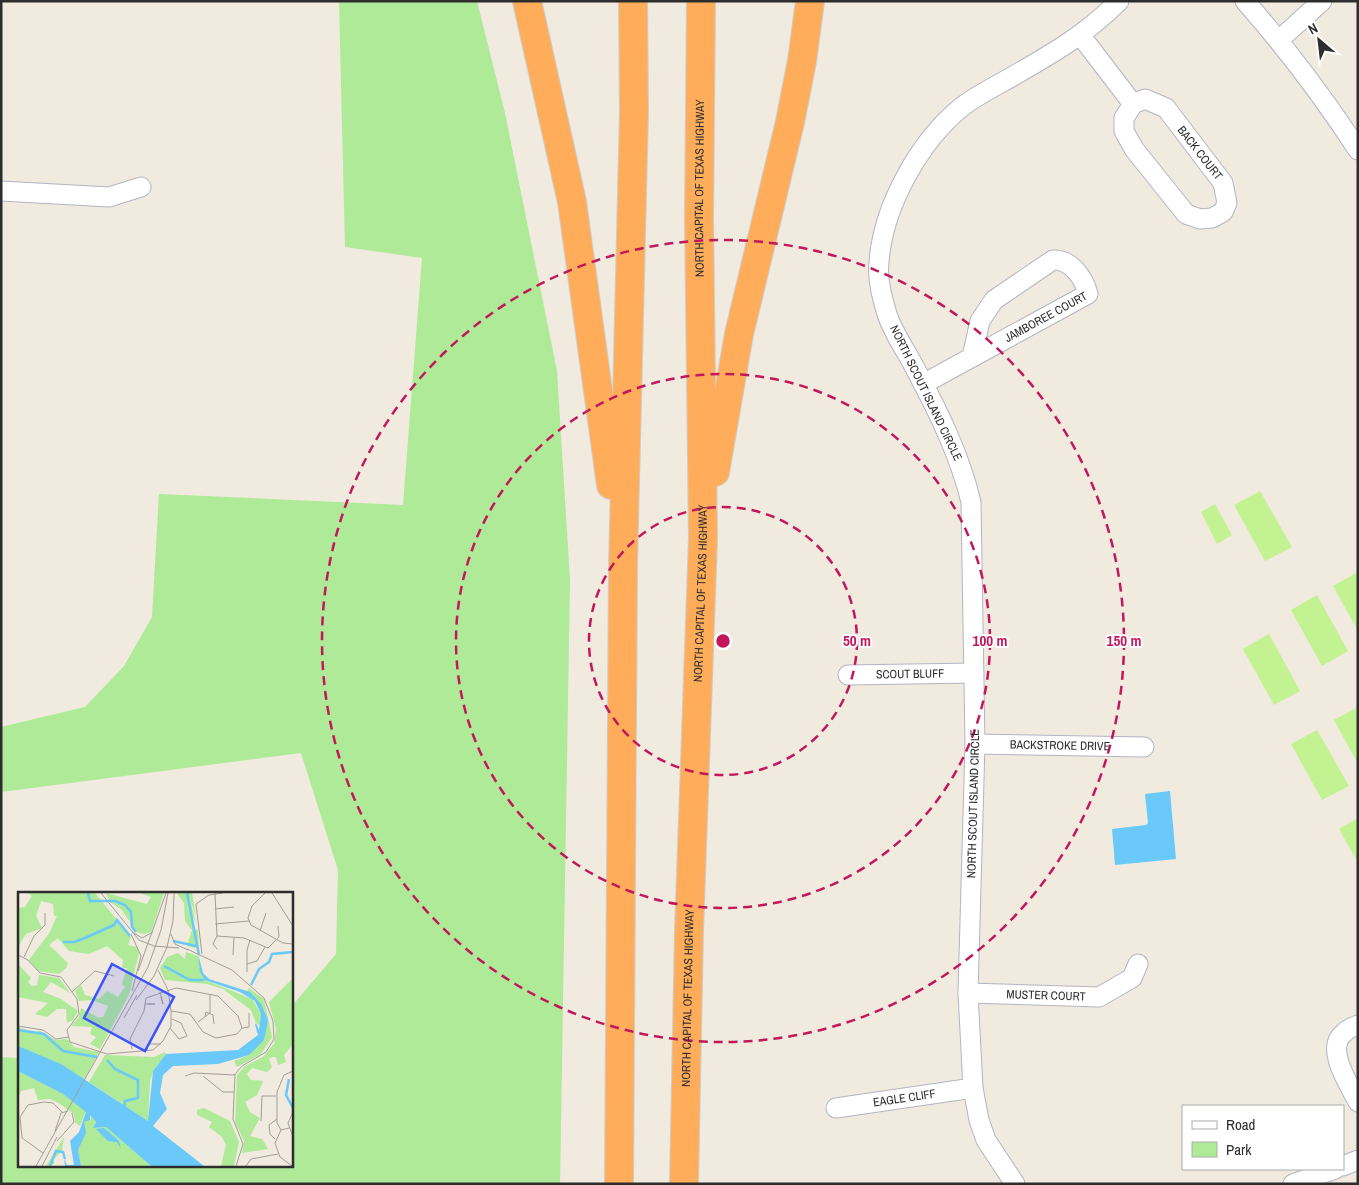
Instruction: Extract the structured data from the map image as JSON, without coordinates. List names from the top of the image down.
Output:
{
  "streets": {
    "highway": ["NORTH CAPITAL OF TEXAS HIGHWAY"],
    "street": [
      "BACK COURT",
      "JAMBOREE COURT",
      "NORTH SCOUT ISLAND CIRCLE",
      "SCOUT BLUFF",
      "BACKSTROKE DRIVE",
      "MUSTER COURT",
      "EAGLE CLIFF"
    ]
  },
  "crossings": [
    ["JAMBOREE COURT", "NORTH SCOUT ISLAND CIRCLE"],
    ["NORTH SCOUT ISLAND CIRCLE", "SCOUT BLUFF"],
    ["NORTH SCOUT ISLAND CIRCLE", "BACKSTROKE DRIVE"],
    ["NORTH SCOUT ISLAND CIRCLE", "MUSTER COURT"],
    ["NORTH SCOUT ISLAND CIRCLE", "EAGLE CLIFF"]
  ],
  "legend": ["Road", "Park"],
  "north": "top left",
  "rings": ["50 m", "100 m", "150 m"]
}
